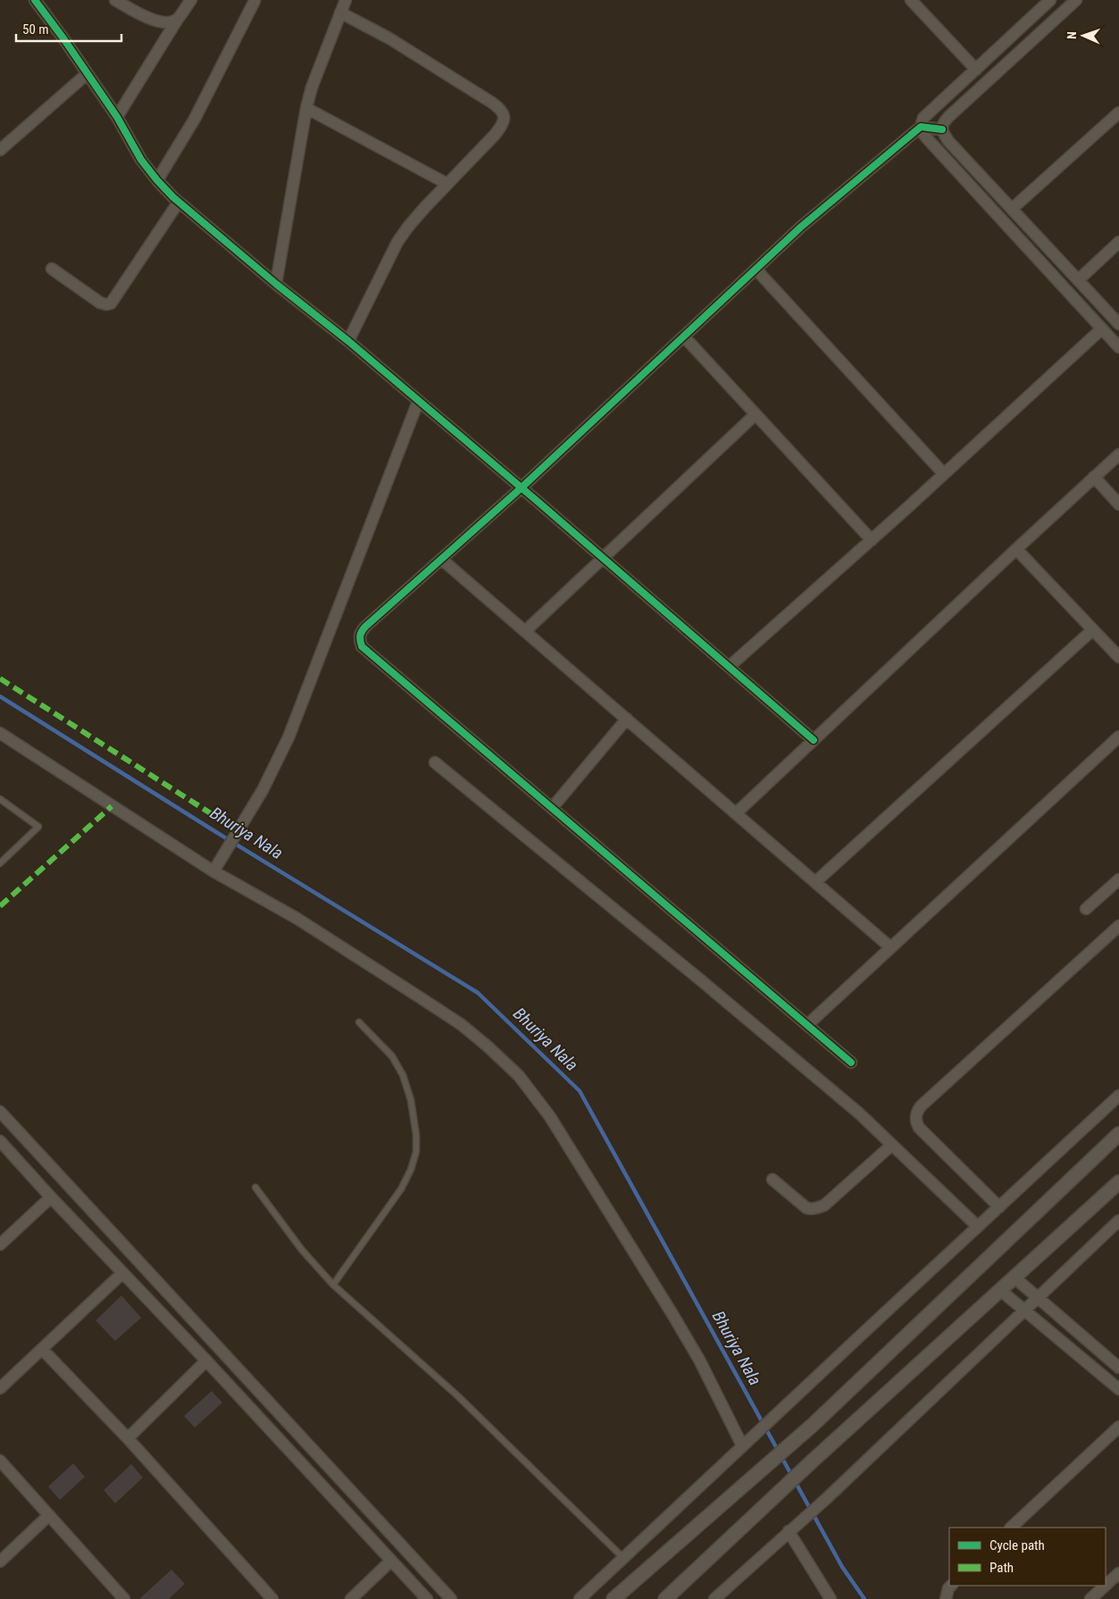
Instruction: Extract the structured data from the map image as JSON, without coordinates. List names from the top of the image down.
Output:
{
  "water": ["Bhuriya Nala"],
  "legend": ["Cycle path", "Path"],
  "scale_bar": "50 m",
  "north": "left"
}
